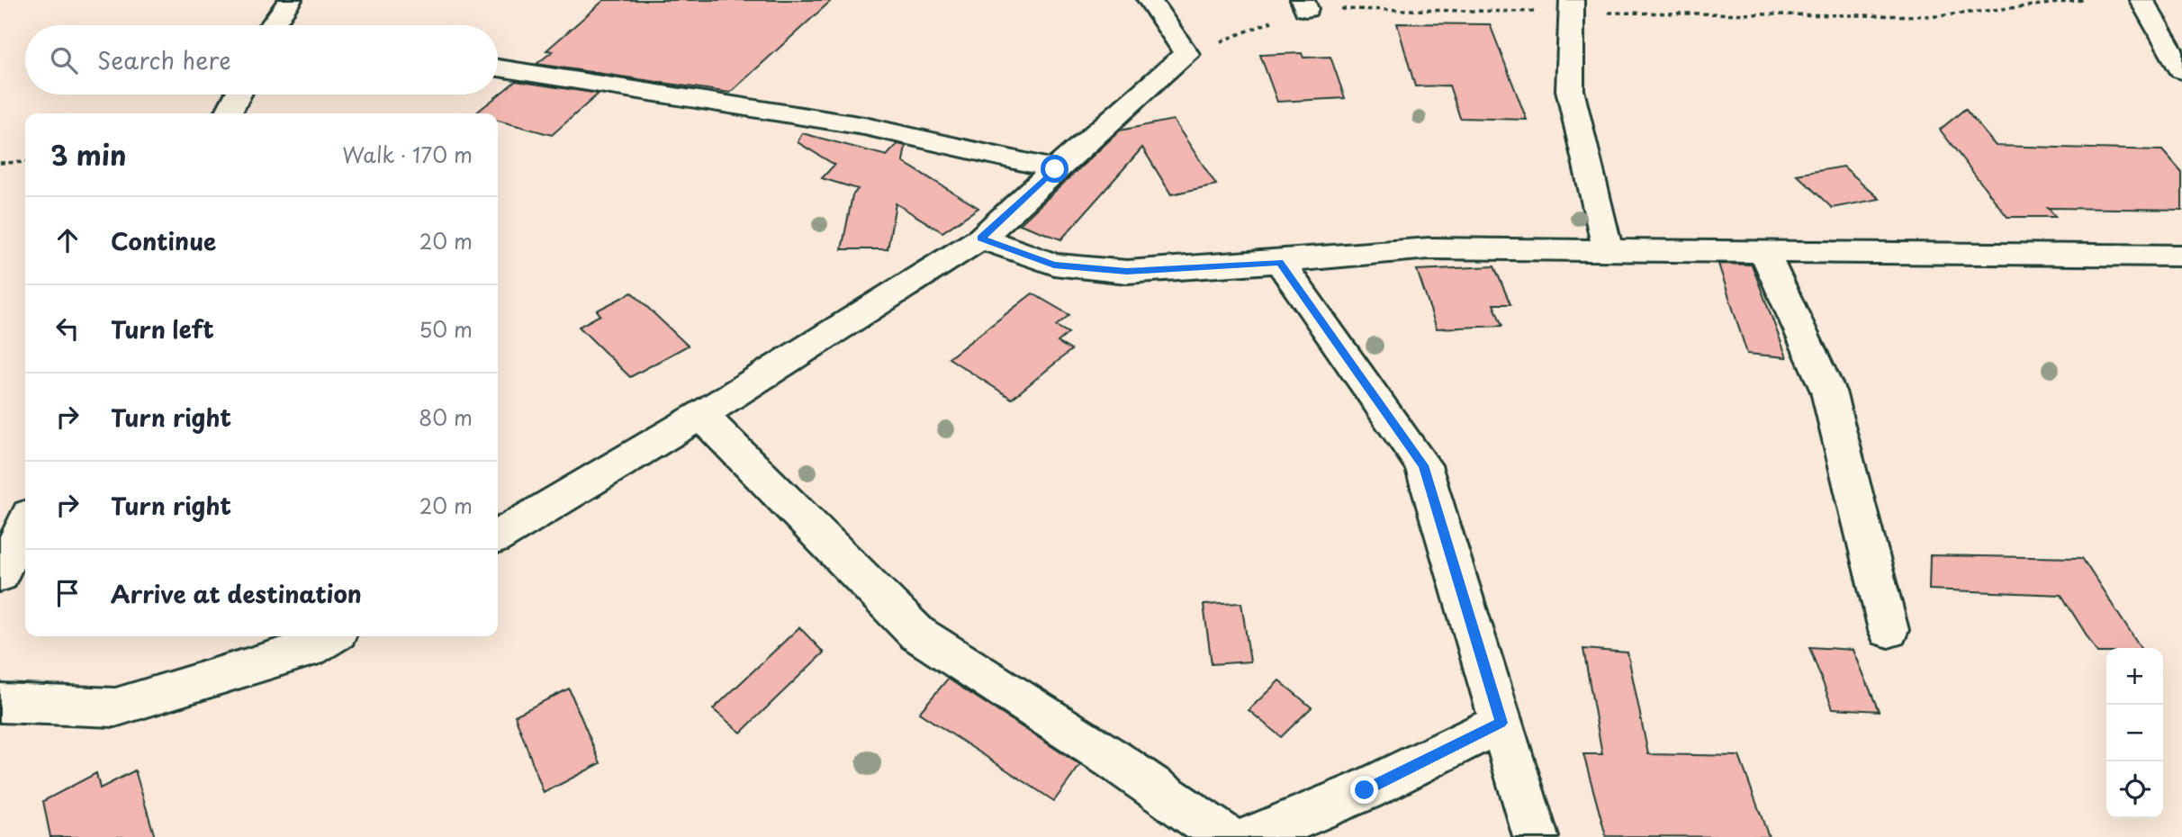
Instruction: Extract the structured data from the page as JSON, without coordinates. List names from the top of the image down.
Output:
{
  "page": {
    "search": "Search here",
    "heading": ["3 min", "Walk · 170 m"],
    "list": [
      ["Continue", "20 m"],
      ["Turn left", "50 m"],
      ["Turn right", "80 m"],
      ["Turn right", "20 m"],
      "Arrive at destination"
    ],
    "map_buttons": ["+", "−"]
  }
}
